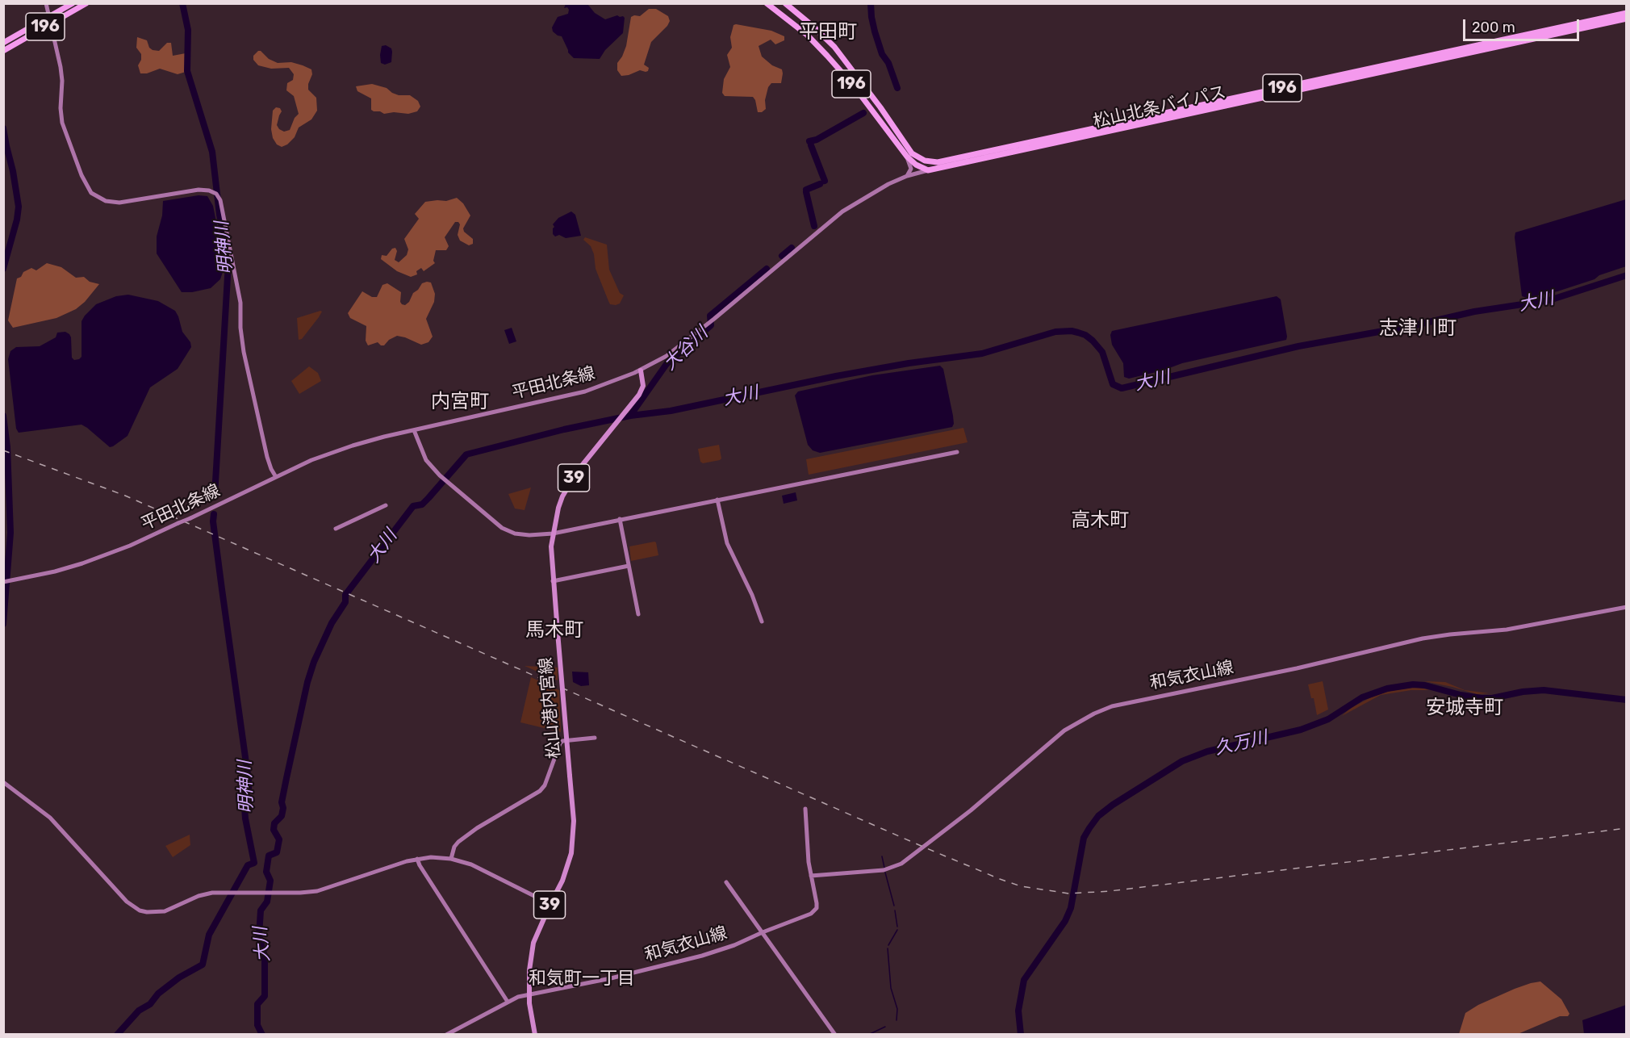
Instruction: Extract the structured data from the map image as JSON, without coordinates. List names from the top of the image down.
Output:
{
  "streets": {
    "highway": ["196", "松山北条バイパス"],
    "main road": ["39", "松山港内宮線"],
    "street": ["平田北条線", "和気衣山線"]
  },
  "crossings": [
    ["196", "松山北条バイパス"],
    ["196", "平田北条線"],
    ["松山北条バイパス", "平田北条線"],
    ["平田北条線", "松山港内宮線"],
    ["和気衣山線", "松山港内宮線"]
  ],
  "districts": [
    "平田町",
    "志津川町",
    "内宮町",
    "高木町",
    "馬木町",
    "安城寺町",
    "和気町一丁目"
  ],
  "water": [
    "明神川",
    "大川",
    "大谷川",
    "久万川"
  ],
  "scale_bar": "200 m"
}
